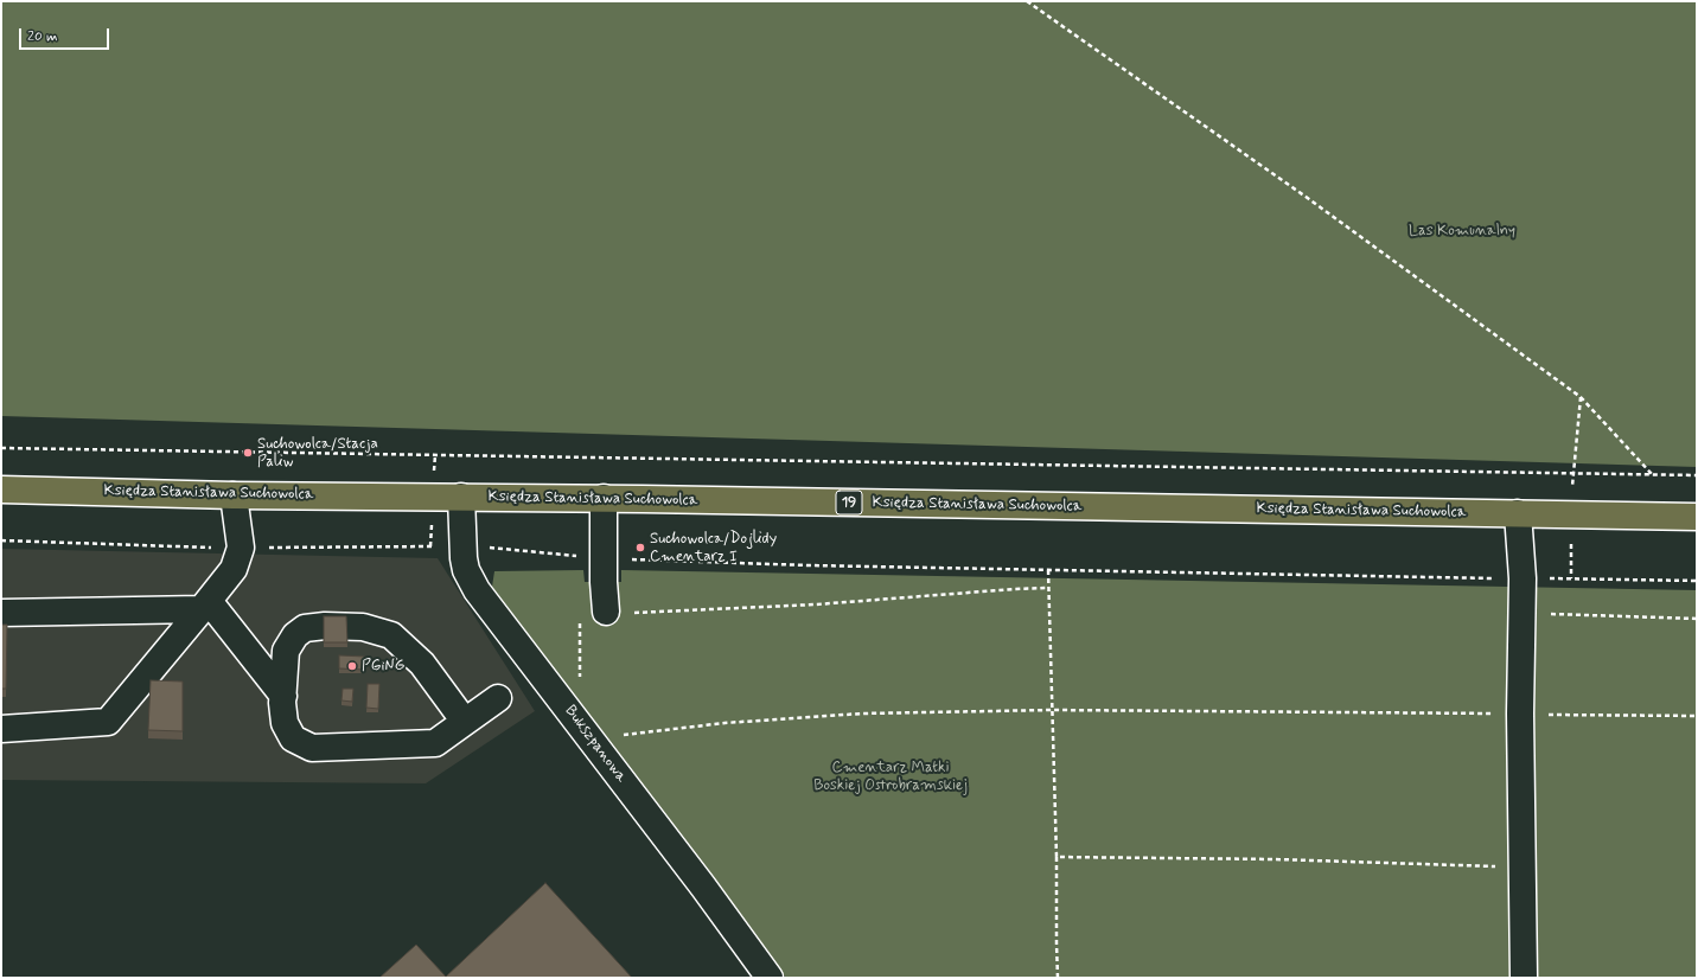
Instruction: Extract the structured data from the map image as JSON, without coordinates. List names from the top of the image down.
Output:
{
  "streets": {
    "highway": ["Księdza Stanisława Suchowolca", "19"],
    "street": ["Bukszpanowa"]
  },
  "crossings": [
    ["Księdza Stanisława Suchowolca", "Bukszpanowa"]
  ],
  "parks": ["Las Komunalny", "Cmentarz Matki Boskiej Ostrobramskiej"],
  "places": ["Suchowolca/Stacja Paliw", "Suchowolca/Dojlidy Cmentarz I", "PGiNG"],
  "scale_bar": "20 m"
}
